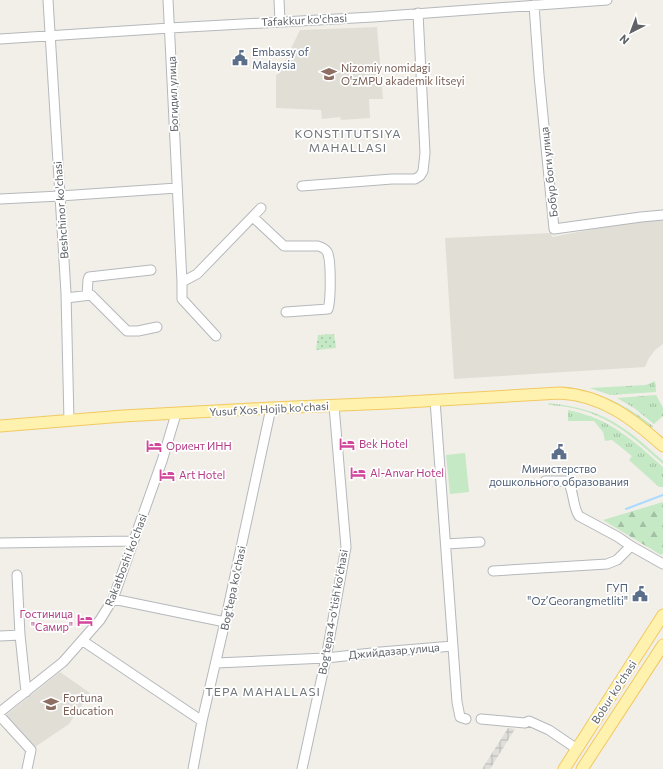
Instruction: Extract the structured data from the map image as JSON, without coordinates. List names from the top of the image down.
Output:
{
  "streets": {
    "main road": ["Yusuf Xos Hojib ko'chasi", "Bobur ko'chasi"],
    "street": [
      "Tafakkur ko'chasi",
      "Богидил улица",
      "Бобур боги улица",
      "Beshchinor ko'chasi",
      "Rakatboshi ko'chasi",
      "Bog'tepa ko'chasi",
      "Bog'tepa 4-o'tish ko'chasi",
      "Джийдазар улица"
    ]
  },
  "crossings": [
    ["Tafakkur ko'chasi", "Богидил улица"],
    ["Tafakkur ko'chasi", "Бобур боги улица"],
    ["Tafakkur ko'chasi", "Beshchinor ko'chasi"],
    ["Beshchinor ko'chasi", "Yusuf Xos Hojib ko'chasi"],
    ["Yusuf Xos Hojib ko'chasi", "Rakatboshi ko'chasi"],
    ["Yusuf Xos Hojib ko'chasi", "Bog'tepa ko'chasi"],
    ["Yusuf Xos Hojib ko'chasi", "Bog'tepa 4-o'tish ko'chasi"],
    ["Bog'tepa ko'chasi", "Джийдазар улица"],
    ["Bog'tepa 4-o'tish ko'chasi", "Джийдазар улица"]
  ],
  "districts": ["KONSTITUTSIYA MAHALLASI", "TEPA MAHALLASI"],
  "places": {
    "public building": ["Embassy of Malaysia", "Министерство дошкольного образования", "ГУП \"Oz’Georangmetliti\""],
    "school or university": ["Nizomiy nomidagi O'zMPU akademik litseyi", "Fortuna Education"],
    "hotel": [
      "Bek Hotel",
      "Ориент ИНН",
      "Al-Anvar Hotel",
      "Art Hotel",
      "Гостиница \"Самир\""
    ]
  },
  "north": "bottom left"
}
